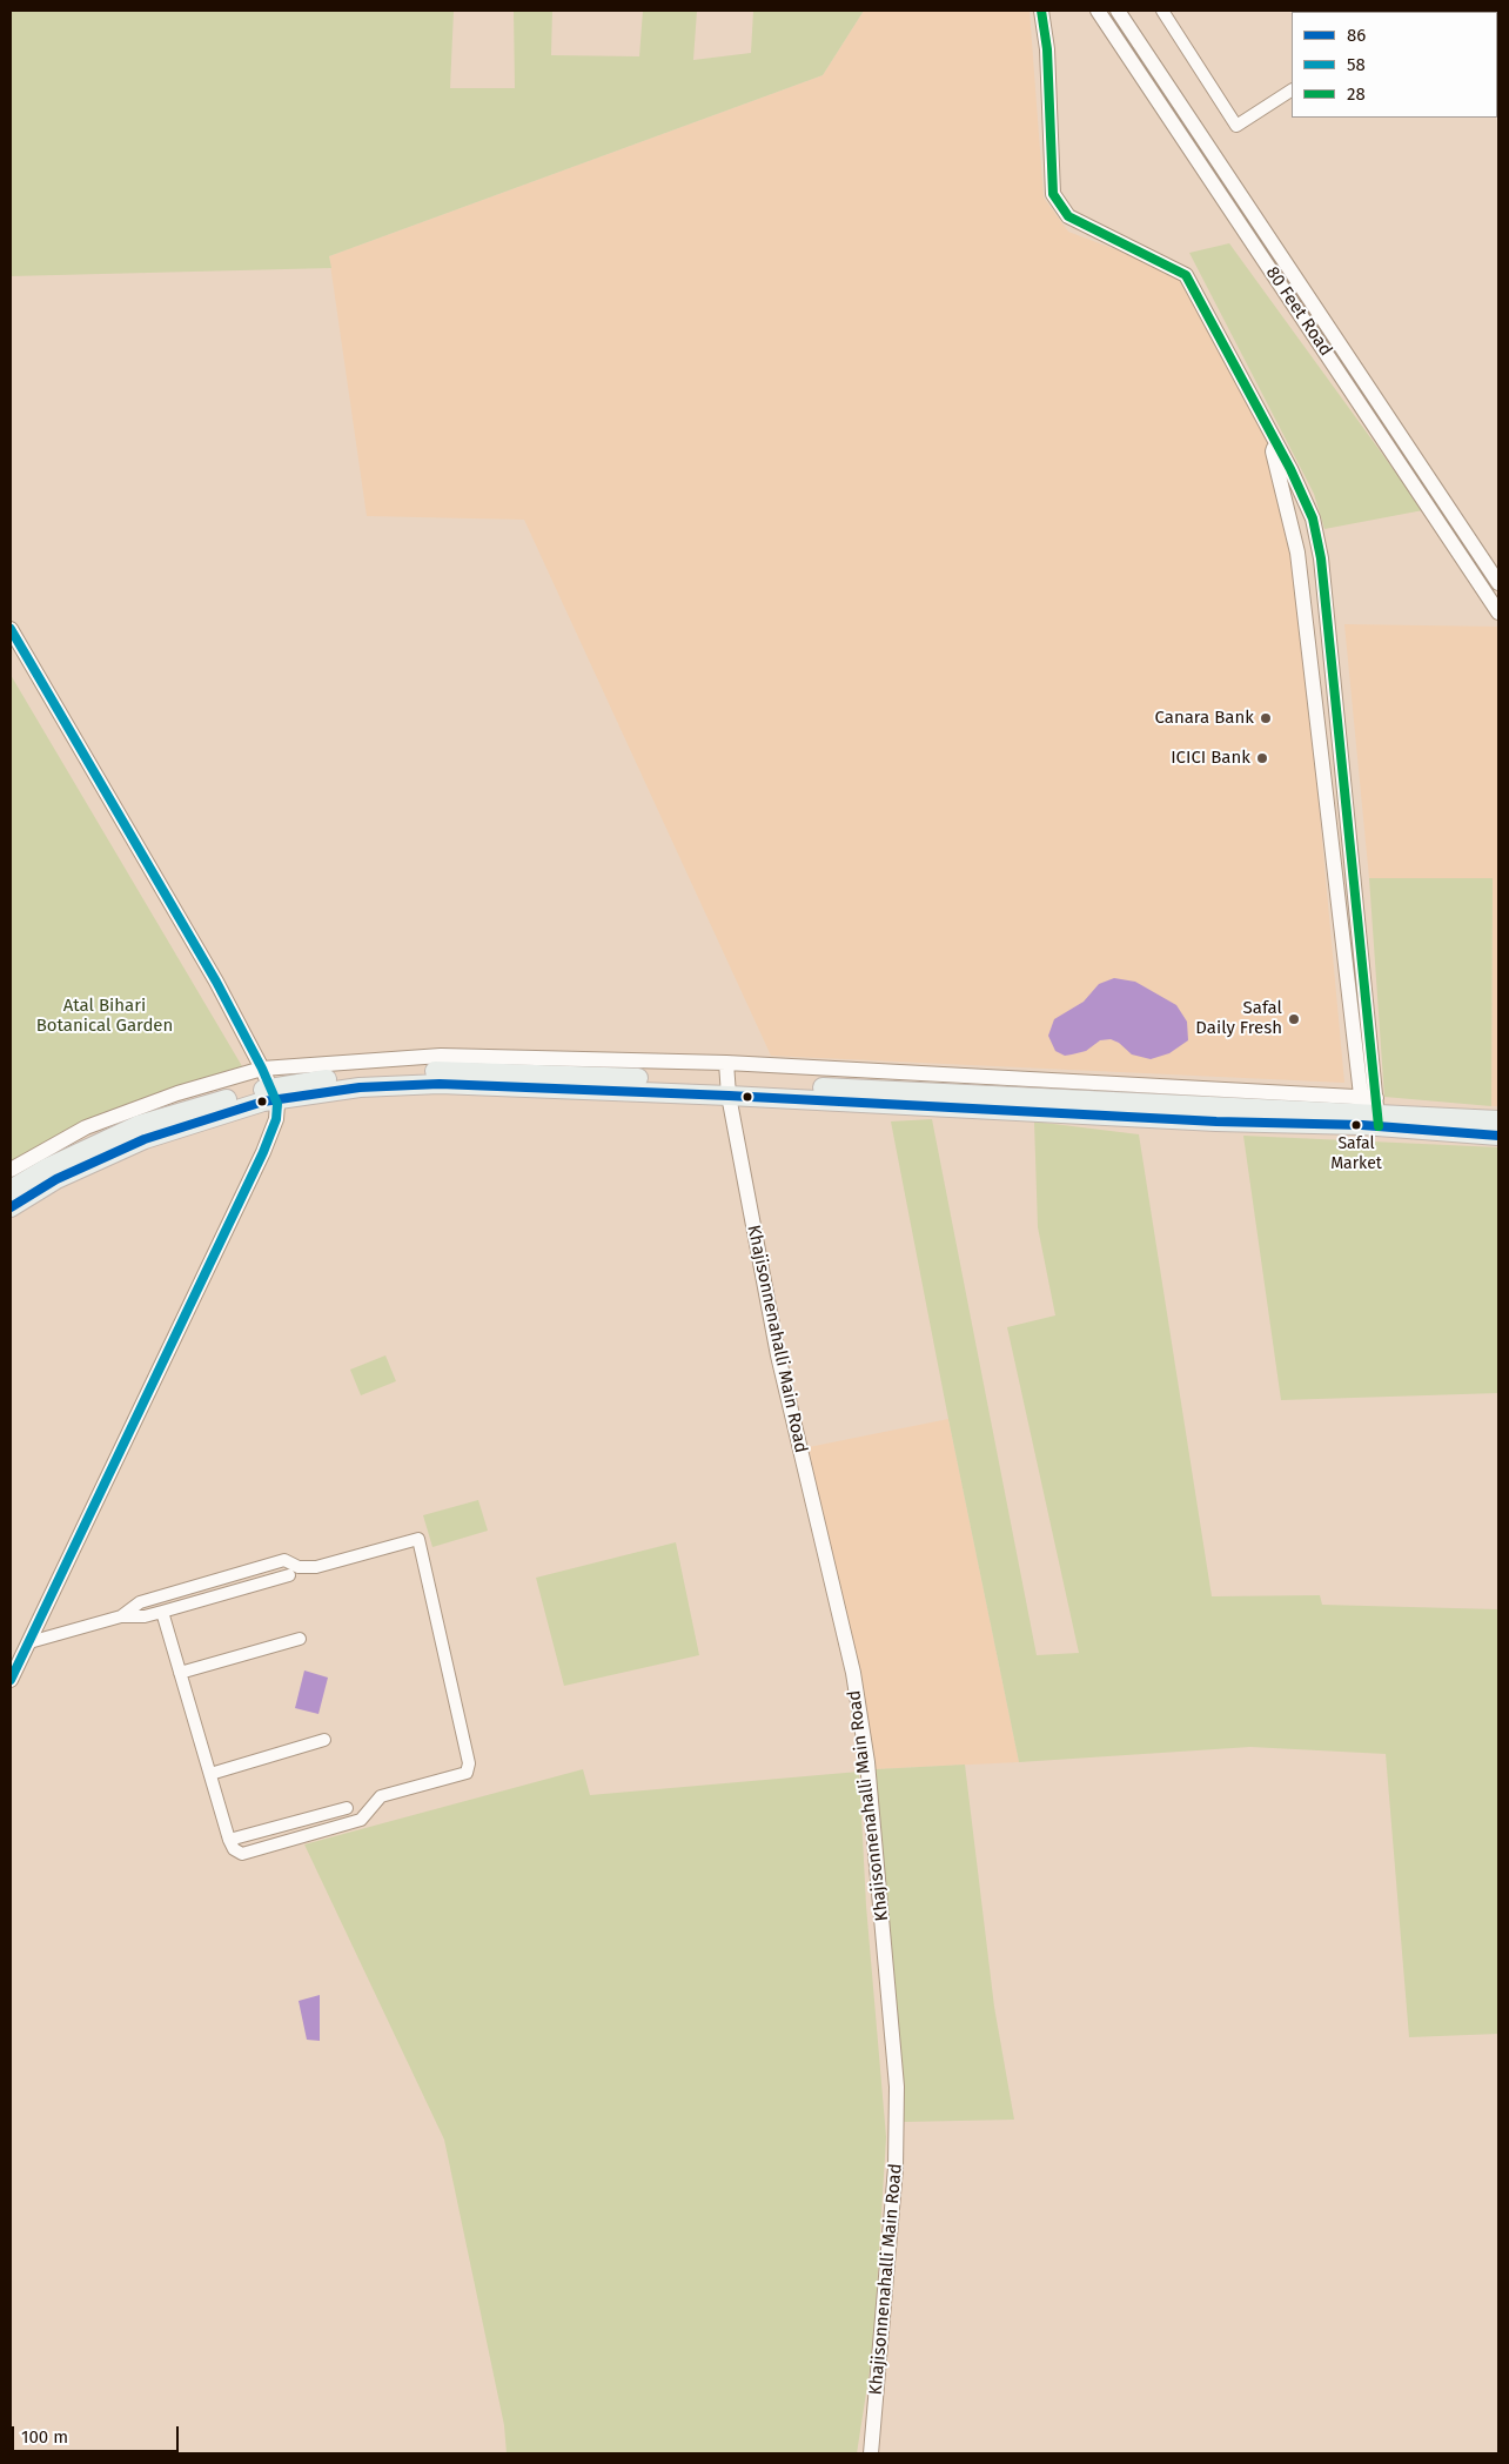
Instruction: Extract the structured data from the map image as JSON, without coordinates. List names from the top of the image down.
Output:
{
  "streets": {
    "street": ["80 Feet Road", "Khajisonnenahalli Main Road"]
  },
  "parks": ["Atal Bihari Botanical Garden"],
  "places": [
    "Canara Bank",
    "ICICI Bank",
    "Safal Daily Fresh",
    "Safal Market"
  ],
  "lines": ["transit line 28", "transit line 58", "transit line 86"],
  "legend": ["86", "58", "28"],
  "scale_bar": "100 m"
}
